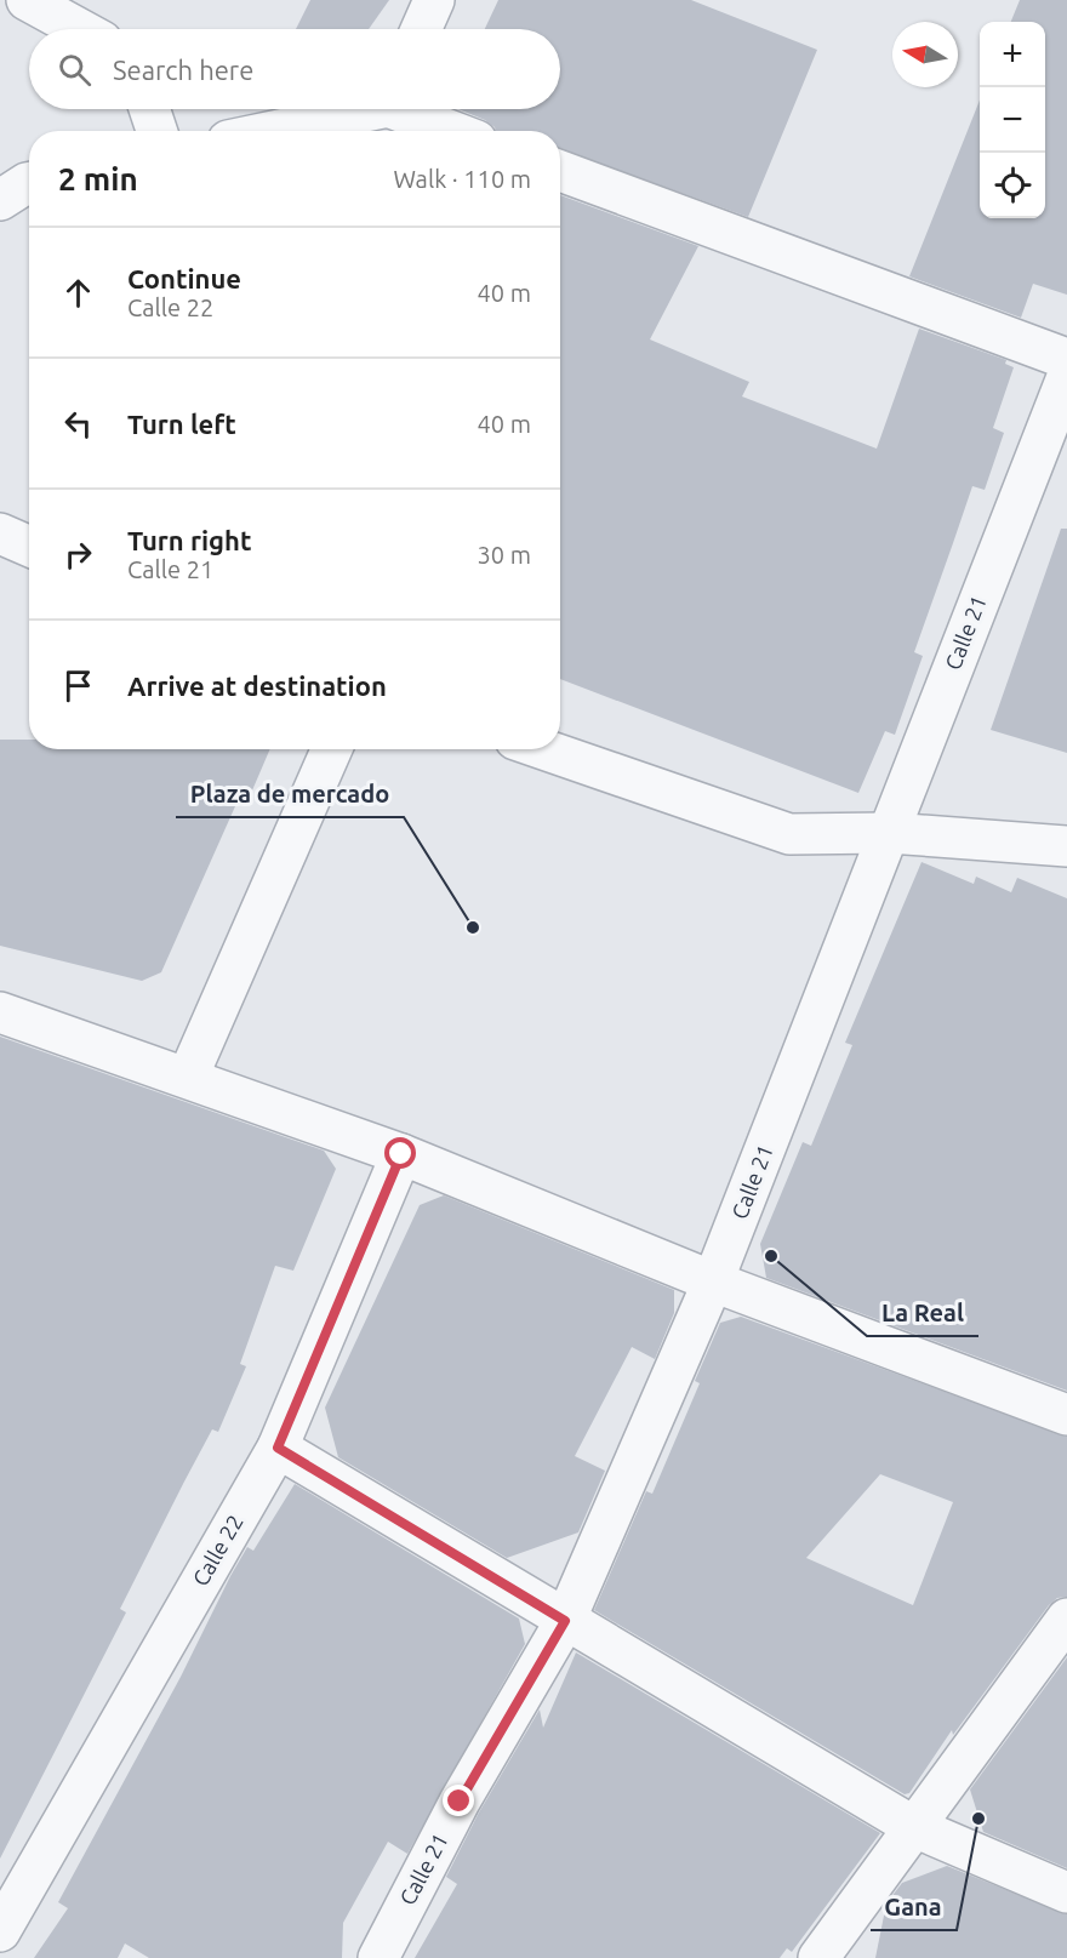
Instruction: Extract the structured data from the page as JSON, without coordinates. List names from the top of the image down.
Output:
{
  "streets": {
    "street": ["Calle 21", "Calle 22"]
  },
  "places": ["Plaza de mercado", "La Real", "Gana"],
  "north": "left",
  "page": {
    "map_buttons": ["+", "−"],
    "search": "Search here",
    "heading": ["2 min", "Walk · 110 m"],
    "list": [
      ["Continue", "Calle 22", "40 m"],
      ["Turn left", "40 m"],
      ["Turn right", "Calle 21", "30 m"],
      "Arrive at destination"
    ]
  }
}
